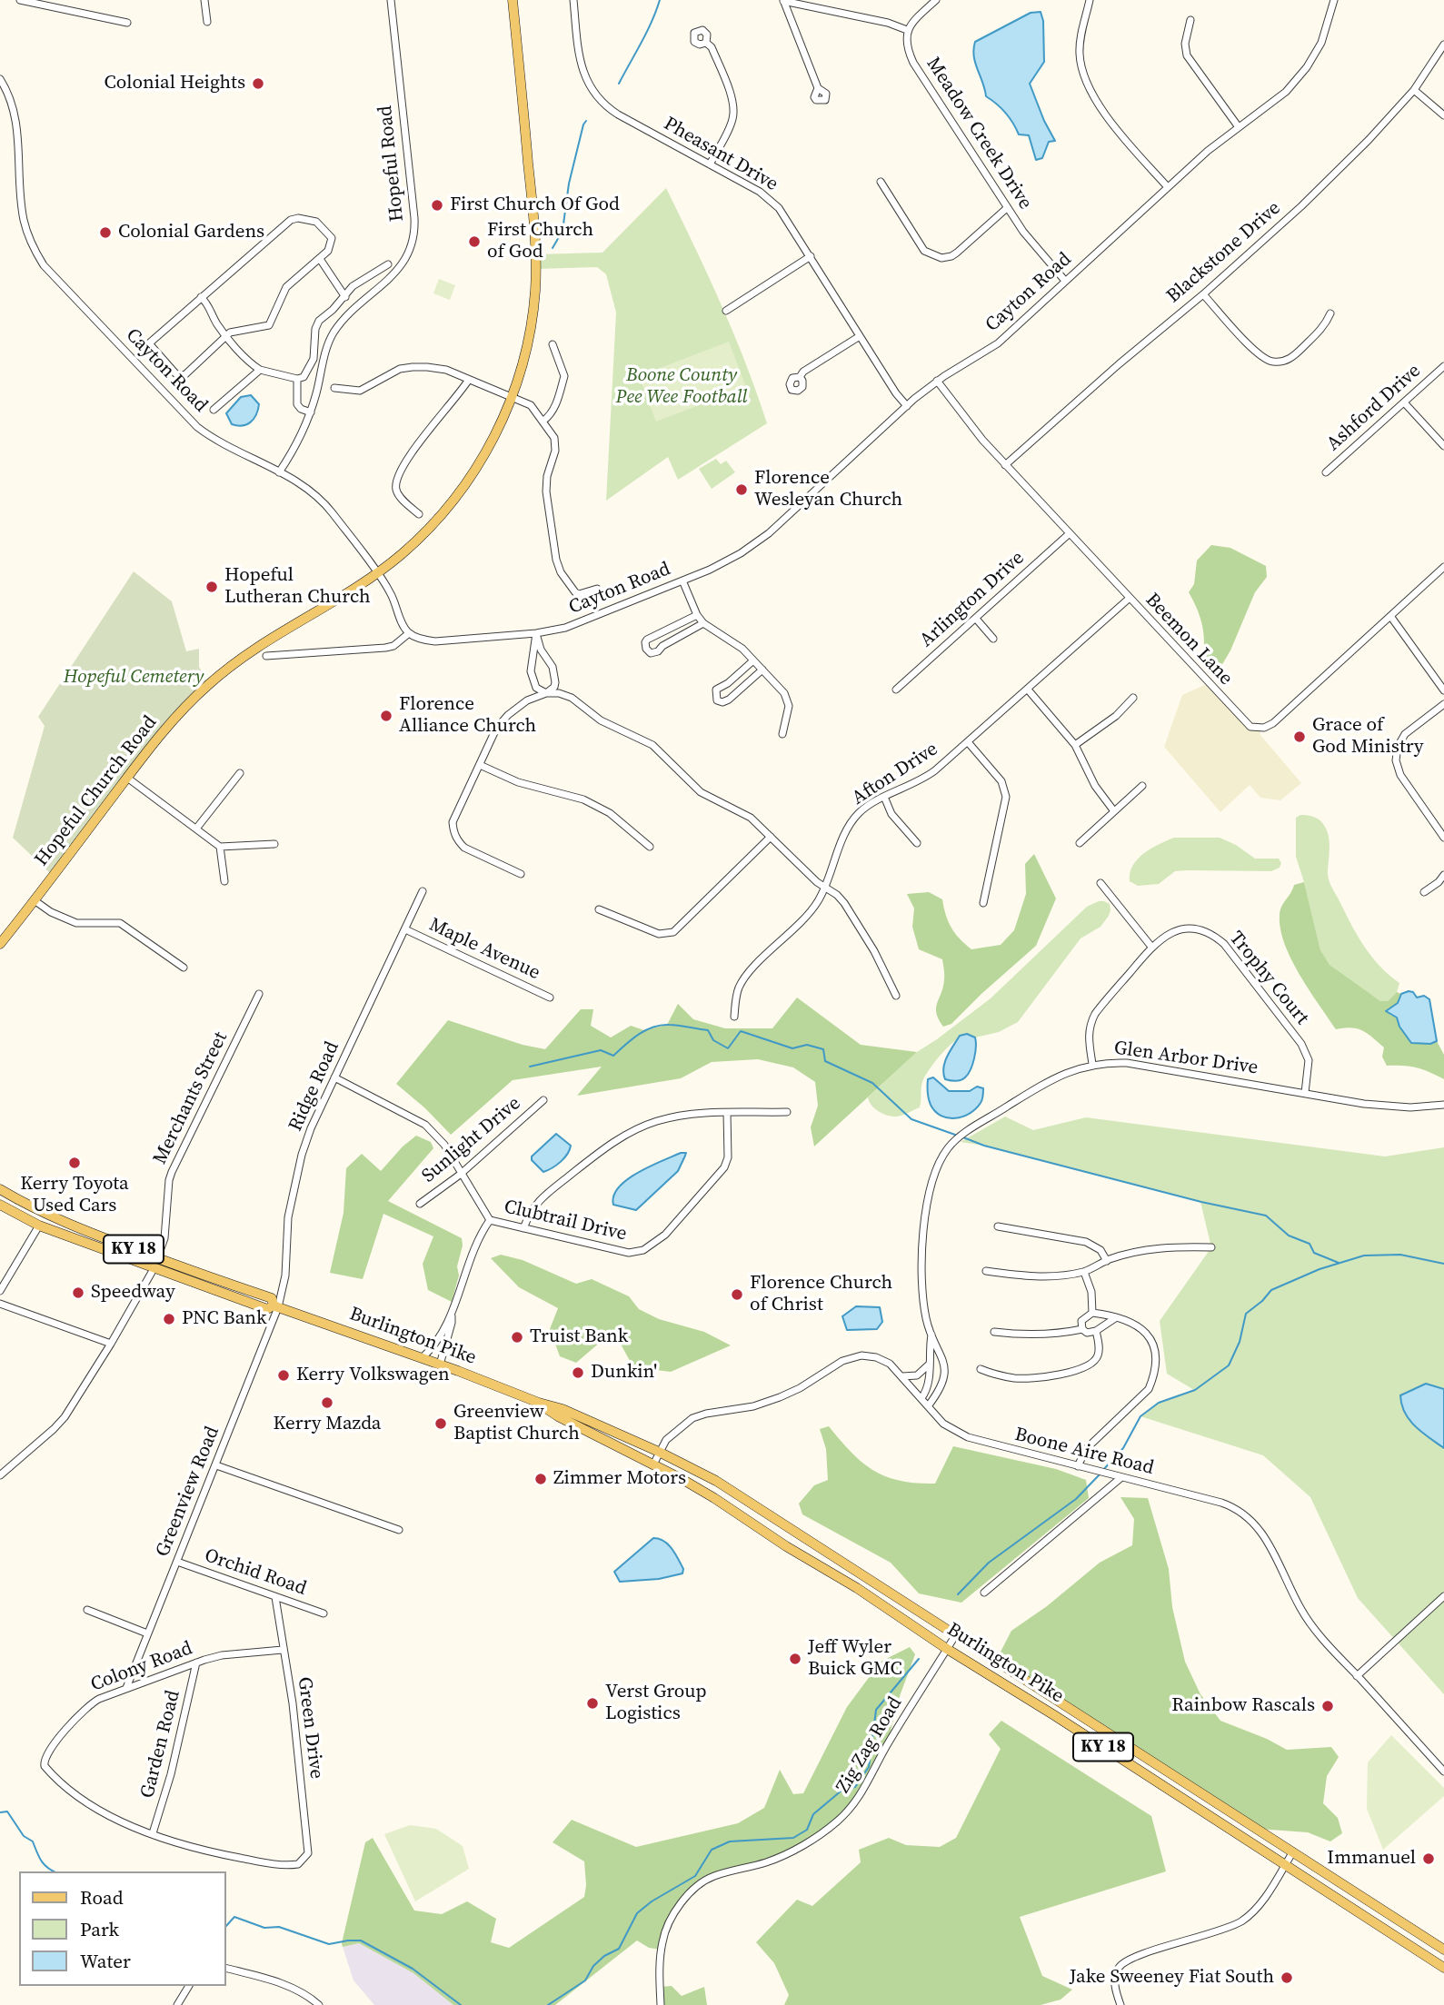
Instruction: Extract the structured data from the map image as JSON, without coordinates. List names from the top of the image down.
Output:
{
  "streets": {
    "main road": ["Hopeful Church Road", "KY 18", "Burlington Pike"],
    "street": [
      "Meadow Creek Drive",
      "Pheasant Drive",
      "Hopeful Road",
      "Blackstone Drive",
      "Cayton Road",
      "Ashford Drive",
      "Arlington Drive",
      "Beemon Lane",
      "Afton Drive",
      "Maple Avenue",
      "Trophy Court",
      "Glen Arbor Drive",
      "Ridge Road",
      "Merchants Street",
      "Sunlight Drive",
      "Clubtrail Drive",
      "Boone Aire Road",
      "Greenview Road",
      "Orchid Road",
      "Colony Road",
      "Green Drive",
      "Garden Road",
      "Zig Zag Road"
    ]
  },
  "crossings": [
    ["Meadow Creek Drive", "Cayton Road"],
    ["Pheasant Drive", "Cayton Road"],
    ["Hopeful Road", "Cayton Road"],
    ["Blackstone Drive", "Beemon Lane"],
    ["Cayton Road", "Beemon Lane"],
    ["Cayton Road", "Hopeful Church Road"],
    ["Arlington Drive", "Beemon Lane"],
    ["Beemon Lane", "Afton Drive"],
    ["Maple Avenue", "Ridge Road"],
    ["Trophy Court", "Glen Arbor Drive"],
    ["Glen Arbor Drive", "Boone Aire Road"],
    ["Ridge Road", "Clubtrail Drive"],
    ["Ridge Road", "Burlington Pike"],
    ["Ridge Road", "Greenview Road"],
    ["Merchants Street", "Burlington Pike"],
    ["Sunlight Drive", "Clubtrail Drive"],
    ["Burlington Pike", "Boone Aire Road"],
    ["Burlington Pike", "Greenview Road"],
    ["Burlington Pike", "Zig Zag Road"],
    ["Greenview Road", "Orchid Road"],
    ["Greenview Road", "Colony Road"],
    ["Orchid Road", "Green Drive"],
    ["Colony Road", "Green Drive"],
    ["Colony Road", "Garden Road"],
    ["Green Drive", "Garden Road"]
  ],
  "parks": ["Boone County Pee Wee Football", "Hopeful Cemetery"],
  "places": [
    "Colonial Heights",
    "First Church Of God",
    "Colonial Gardens",
    "First Church of God",
    "Florence Wesleyan Church",
    "Hopeful Lutheran Church",
    "Florence Alliance Church",
    "Grace of God Ministry",
    "Kerry Toyota Used Cars",
    "Speedway",
    "Florence Church of Christ",
    "PNC Bank",
    "Truist Bank",
    "Dunkin'",
    "Kerry Volkswagen",
    "Kerry Mazda",
    "Greenview Baptist Church",
    "Zimmer Motors",
    "Jeff Wyler Buick GMC",
    "Verst Group Logistics",
    "Rainbow Rascals",
    "Immanuel",
    "Jake Sweeney Fiat South"
  ],
  "legend": ["Road", "Park", "Water"]
}
